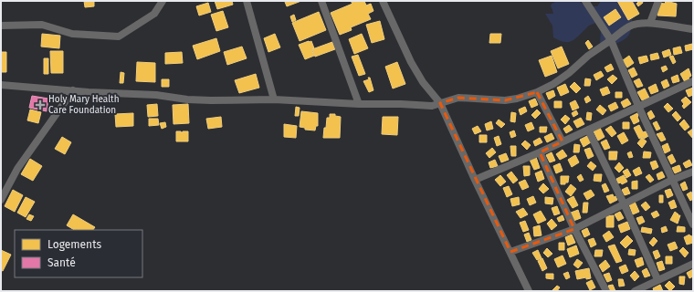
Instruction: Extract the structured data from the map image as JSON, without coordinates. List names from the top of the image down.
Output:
{
  "places": {
    "health": ["Holy Mary Health Care Foundation"]
  },
  "legend": ["Logements", "Santé"]
}
